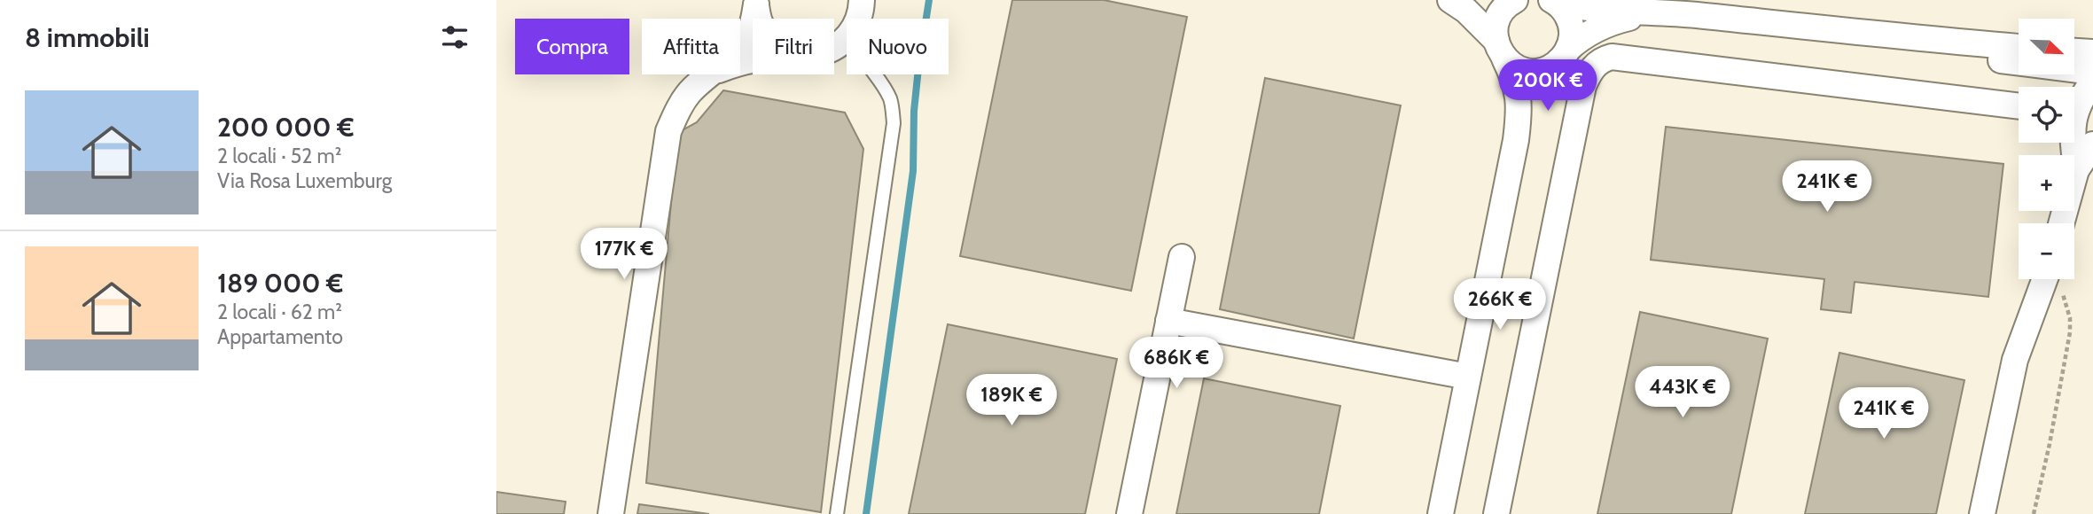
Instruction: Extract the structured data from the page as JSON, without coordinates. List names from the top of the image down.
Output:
{
  "north": "bottom right",
  "page": {
    "heading": "8 immobili",
    "map_buttons": ["+", "−"],
    "chip": [
      "Compra",
      "Affitta",
      "Filtri",
      "Nuovo"
    ],
    "price": [
      "200K €",
      "241K €",
      "177K €",
      "266K €",
      "686K €",
      "443K €",
      "189K €",
      "241K €"
    ],
    "list": [
      {
        "name": "200 000 €",
        "note": "2 locali · 52 m² · Via Rosa Luxemburg"
      },
      {
        "name": "189 000 €",
        "note": "2 locali · 62 m² · Appartamento"
      }
    ]
  }
}
